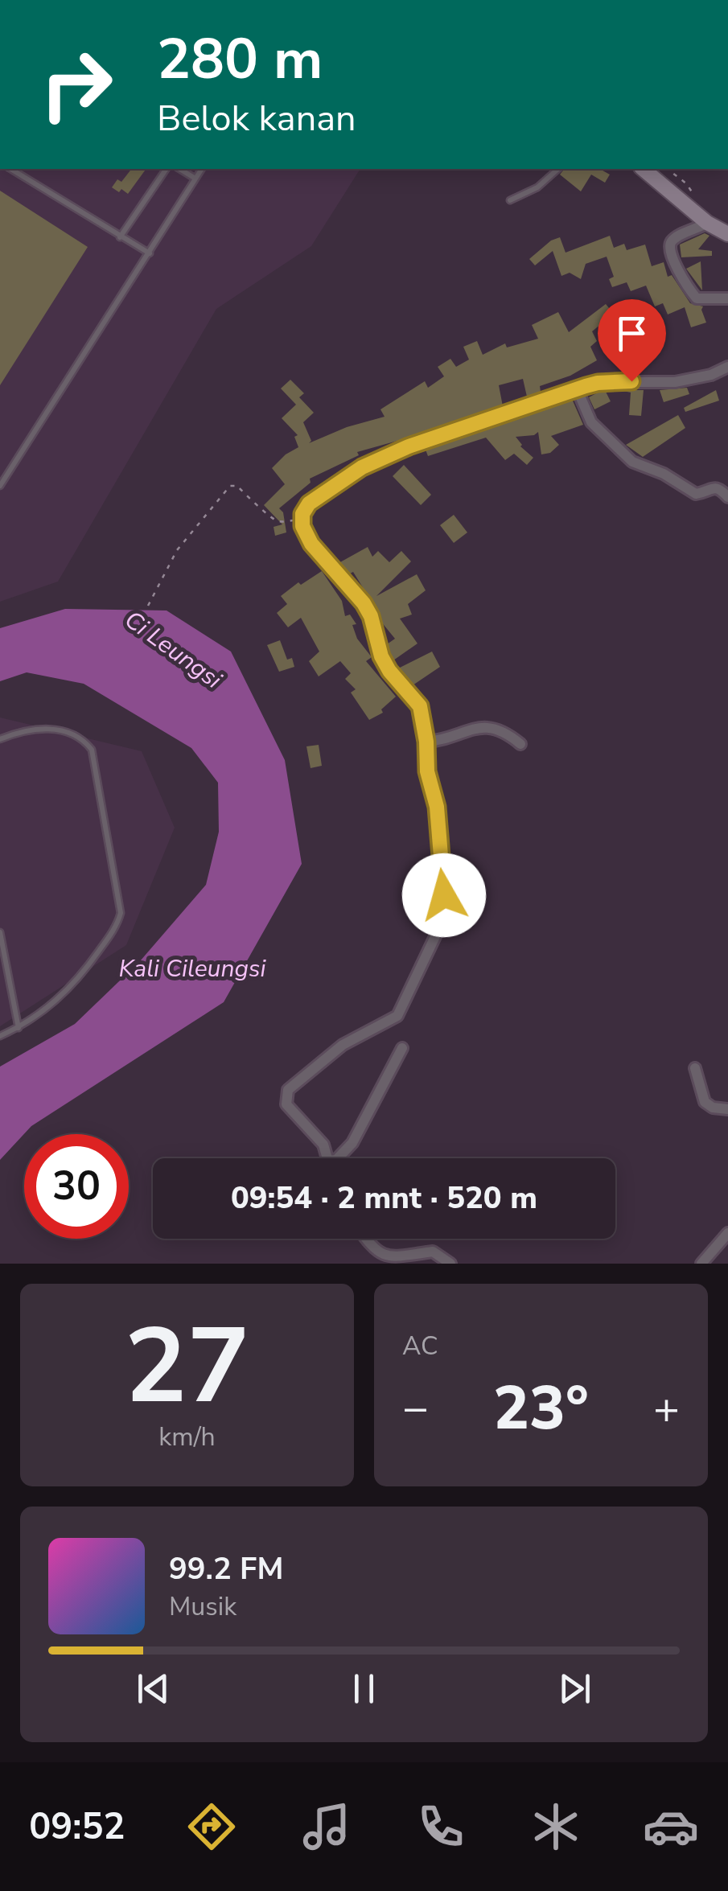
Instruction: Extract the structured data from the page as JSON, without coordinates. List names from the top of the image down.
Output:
{
  "water": ["Ci Leungsi", "Kali Cileungsi"],
  "page": {
    "turn": ["280 m", "Belok kanan"],
    "limit": "30",
    "trip": "09:54 · 2 mnt · 520 m",
    "tile": [
      ["27", "km/h"],
      "AC"
    ],
    "heat": ["−", "23°", "+"],
    "song": ["99.2 FM", "Musik"],
    "tabs": "09:52"
  }
}
